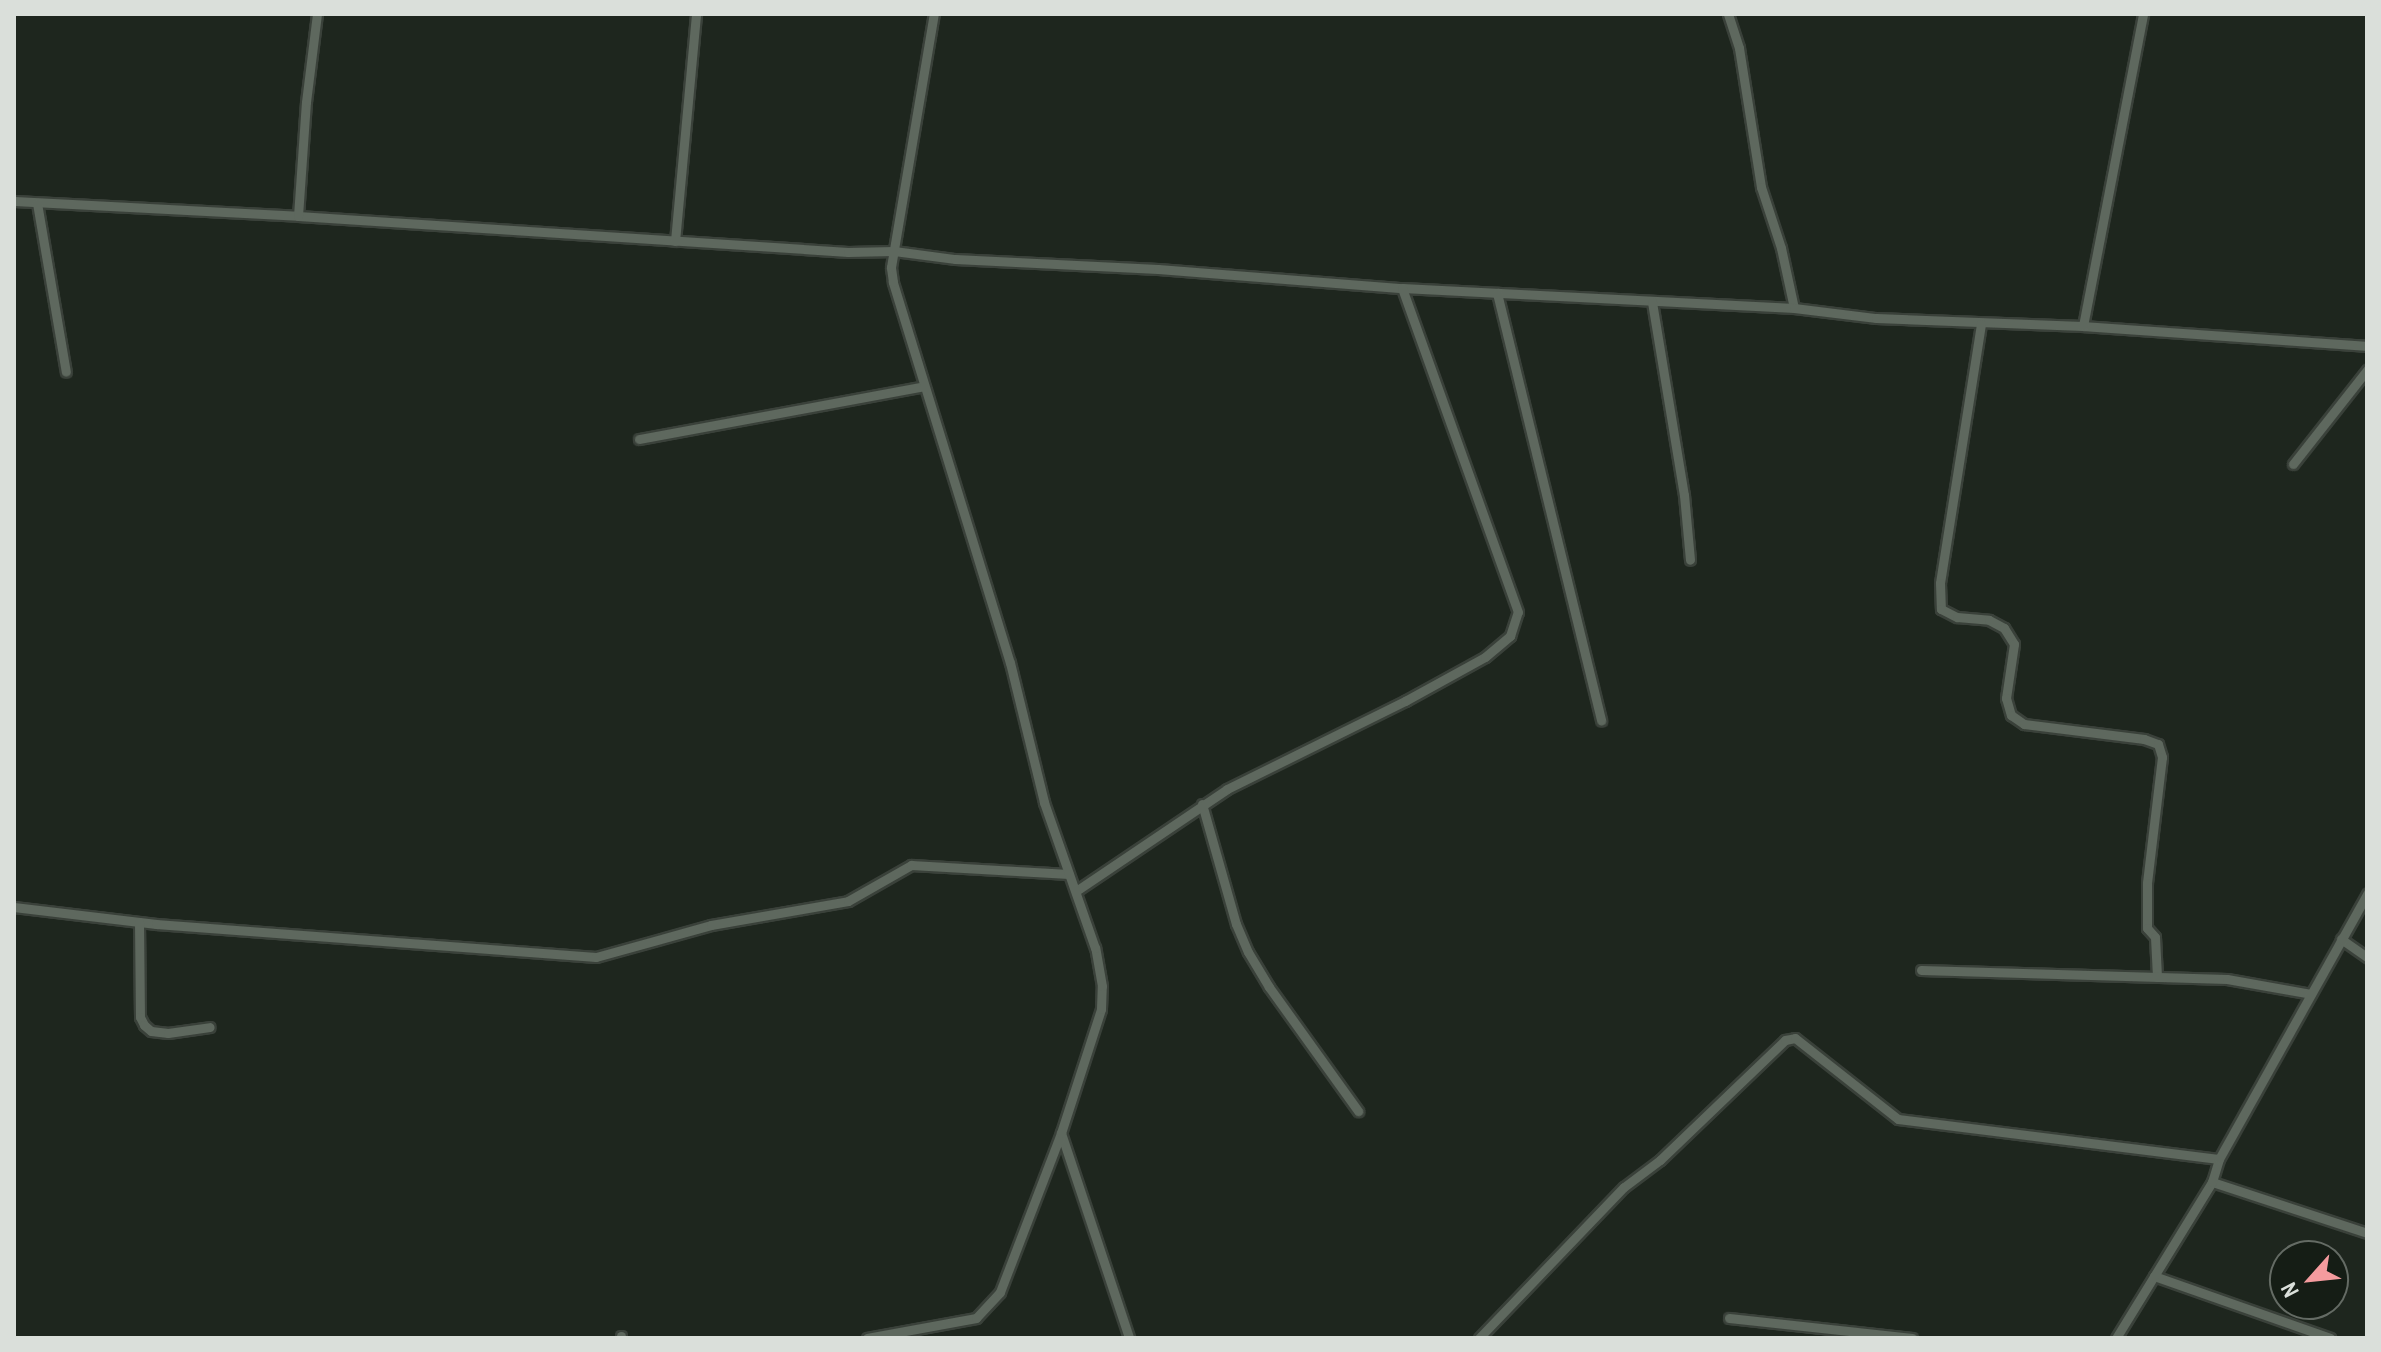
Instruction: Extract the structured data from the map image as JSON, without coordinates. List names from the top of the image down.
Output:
{
  "north": "bottom left"
}
